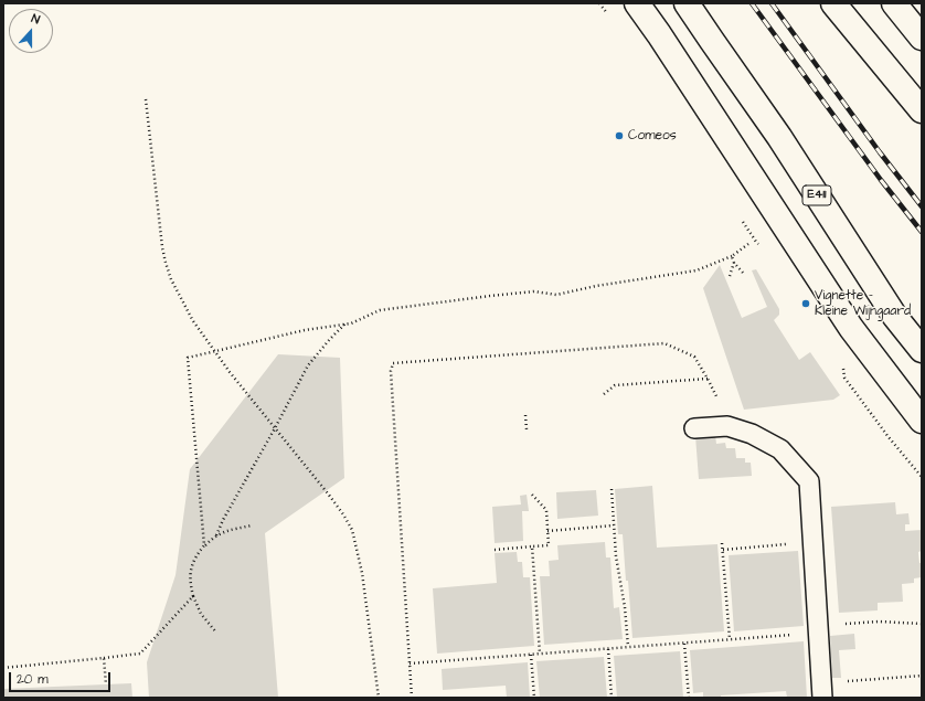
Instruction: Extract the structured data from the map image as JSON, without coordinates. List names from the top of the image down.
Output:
{
  "streets": {
    "main road": ["E411"]
  },
  "places": ["Comeos", "Vignette - Kleine Wijngaard"],
  "scale_bar": "20 m",
  "north": "top"
}
